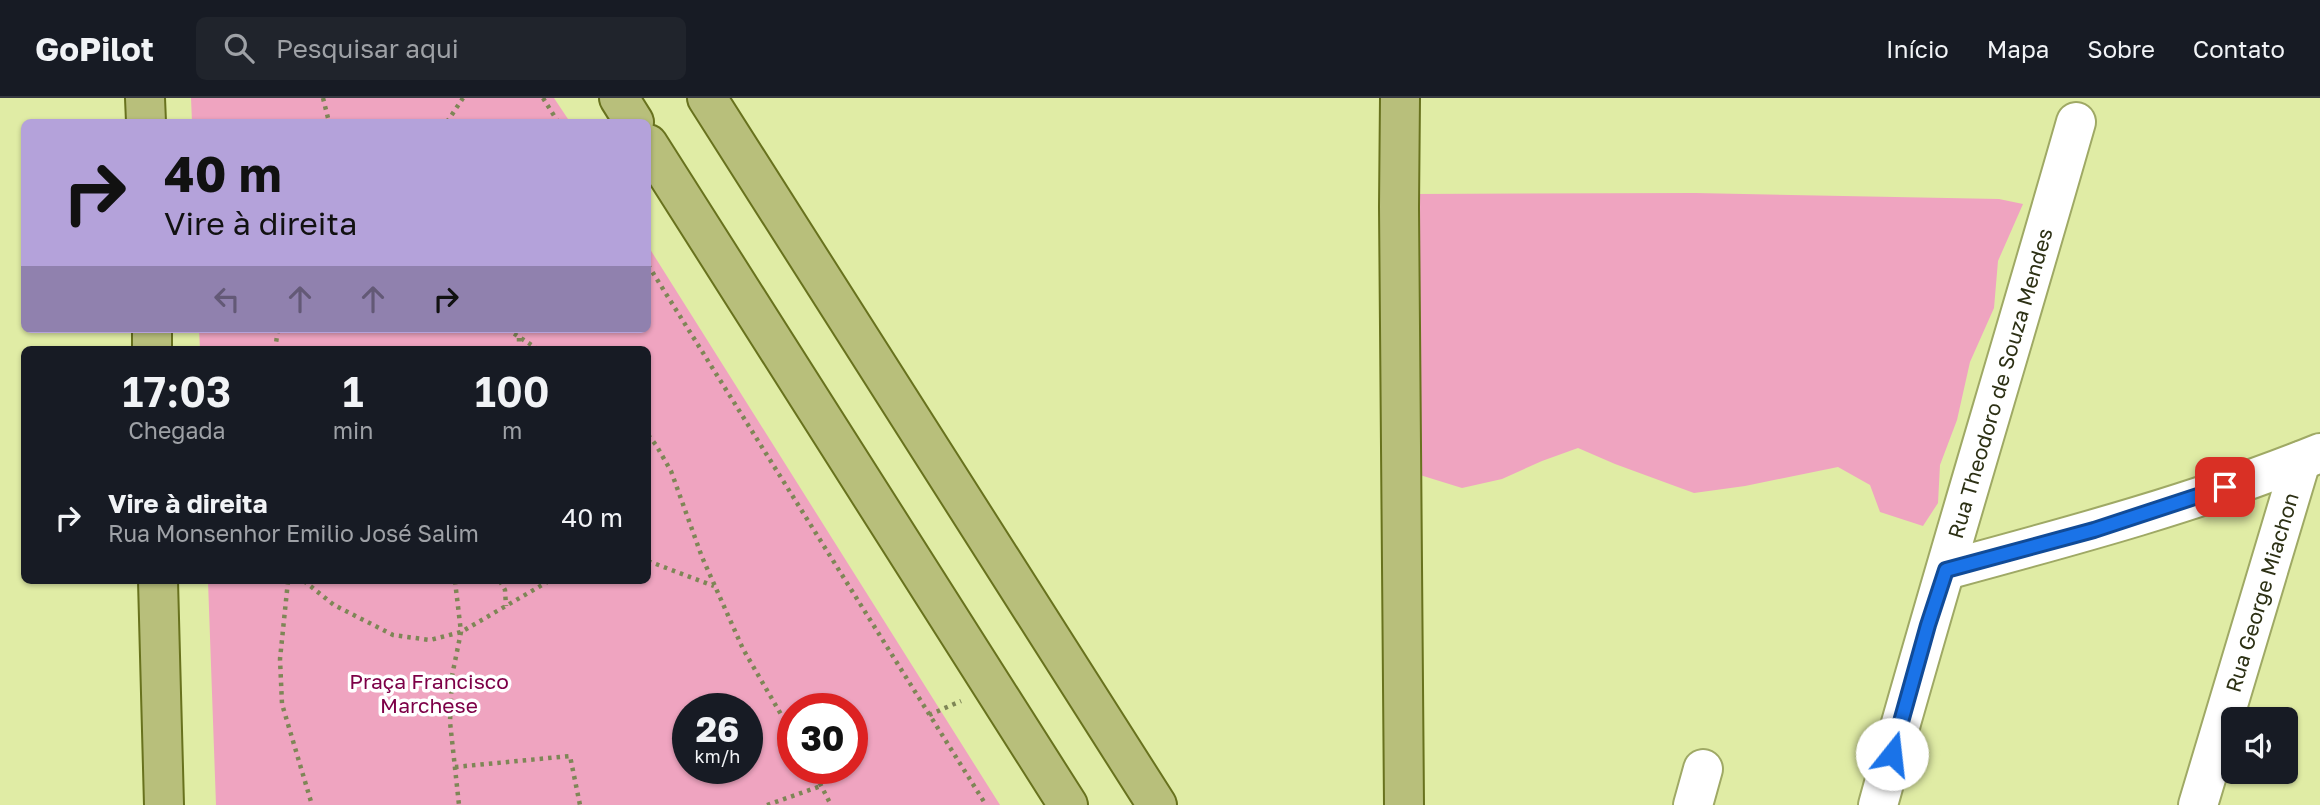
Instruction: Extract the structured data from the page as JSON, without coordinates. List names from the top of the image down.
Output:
{
  "streets": {
    "street": ["Rua Theodoro de Souza Mendes", "Rua George Miachon"]
  },
  "parks": ["Praça Francisco Marchese"],
  "page": {
    "header": "GoPilot",
    "search": "Pesquisar aqui",
    "nav": [
      "Início",
      "Mapa",
      "Sobre",
      "Contato"
    ],
    "turn": ["40 m", "Vire à direita"],
    "eta": [
      "17:03",
      "Chegada",
      "1",
      "min",
      "100",
      "m"
    ],
    "list": [
      {
        "name": "Vire à direita",
        "note": "Rua Monsenhor Emilio José Salim",
        "value": "40 m"
      }
    ],
    "speed": "26 km/h",
    "limit": "30"
  }
}
